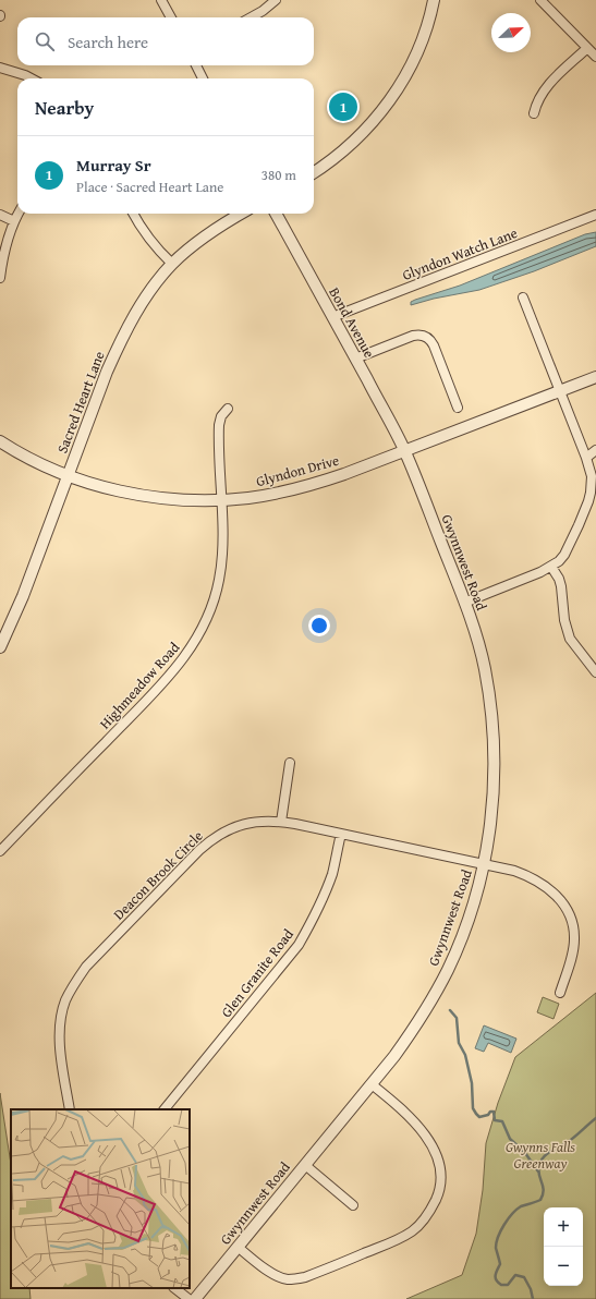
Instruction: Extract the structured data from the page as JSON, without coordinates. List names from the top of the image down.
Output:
{
  "streets": {
    "street": [
      "Glyndon Watch Lane",
      "Bond Avenue",
      "Sacred Heart Lane",
      "Glyndon Drive",
      "Gwynnwest Road",
      "Highmeadow Road",
      "Deacon Brook Circle",
      "Glen Granite Road"
    ]
  },
  "crossings": [
    ["Glyndon Watch Lane", "Bond Avenue"],
    ["Bond Avenue", "Glyndon Drive"],
    ["Bond Avenue", "Gwynnwest Road"],
    ["Sacred Heart Lane", "Glyndon Drive"],
    ["Glyndon Drive", "Gwynnwest Road"],
    ["Glyndon Drive", "Highmeadow Road"],
    ["Gwynnwest Road", "Deacon Brook Circle"],
    ["Deacon Brook Circle", "Glen Granite Road"]
  ],
  "parks": ["Gwynns Falls Greenway"],
  "north": "top right",
  "page": {
    "search": "Search here",
    "heading": "Nearby",
    "pins": "1",
    "list": [
      {
        "mark": "1",
        "name": "Murray Sr",
        "note": "Place · Sacred Heart Lane",
        "value": "380 m"
      }
    ],
    "map_buttons": ["+", "−"]
  }
}
